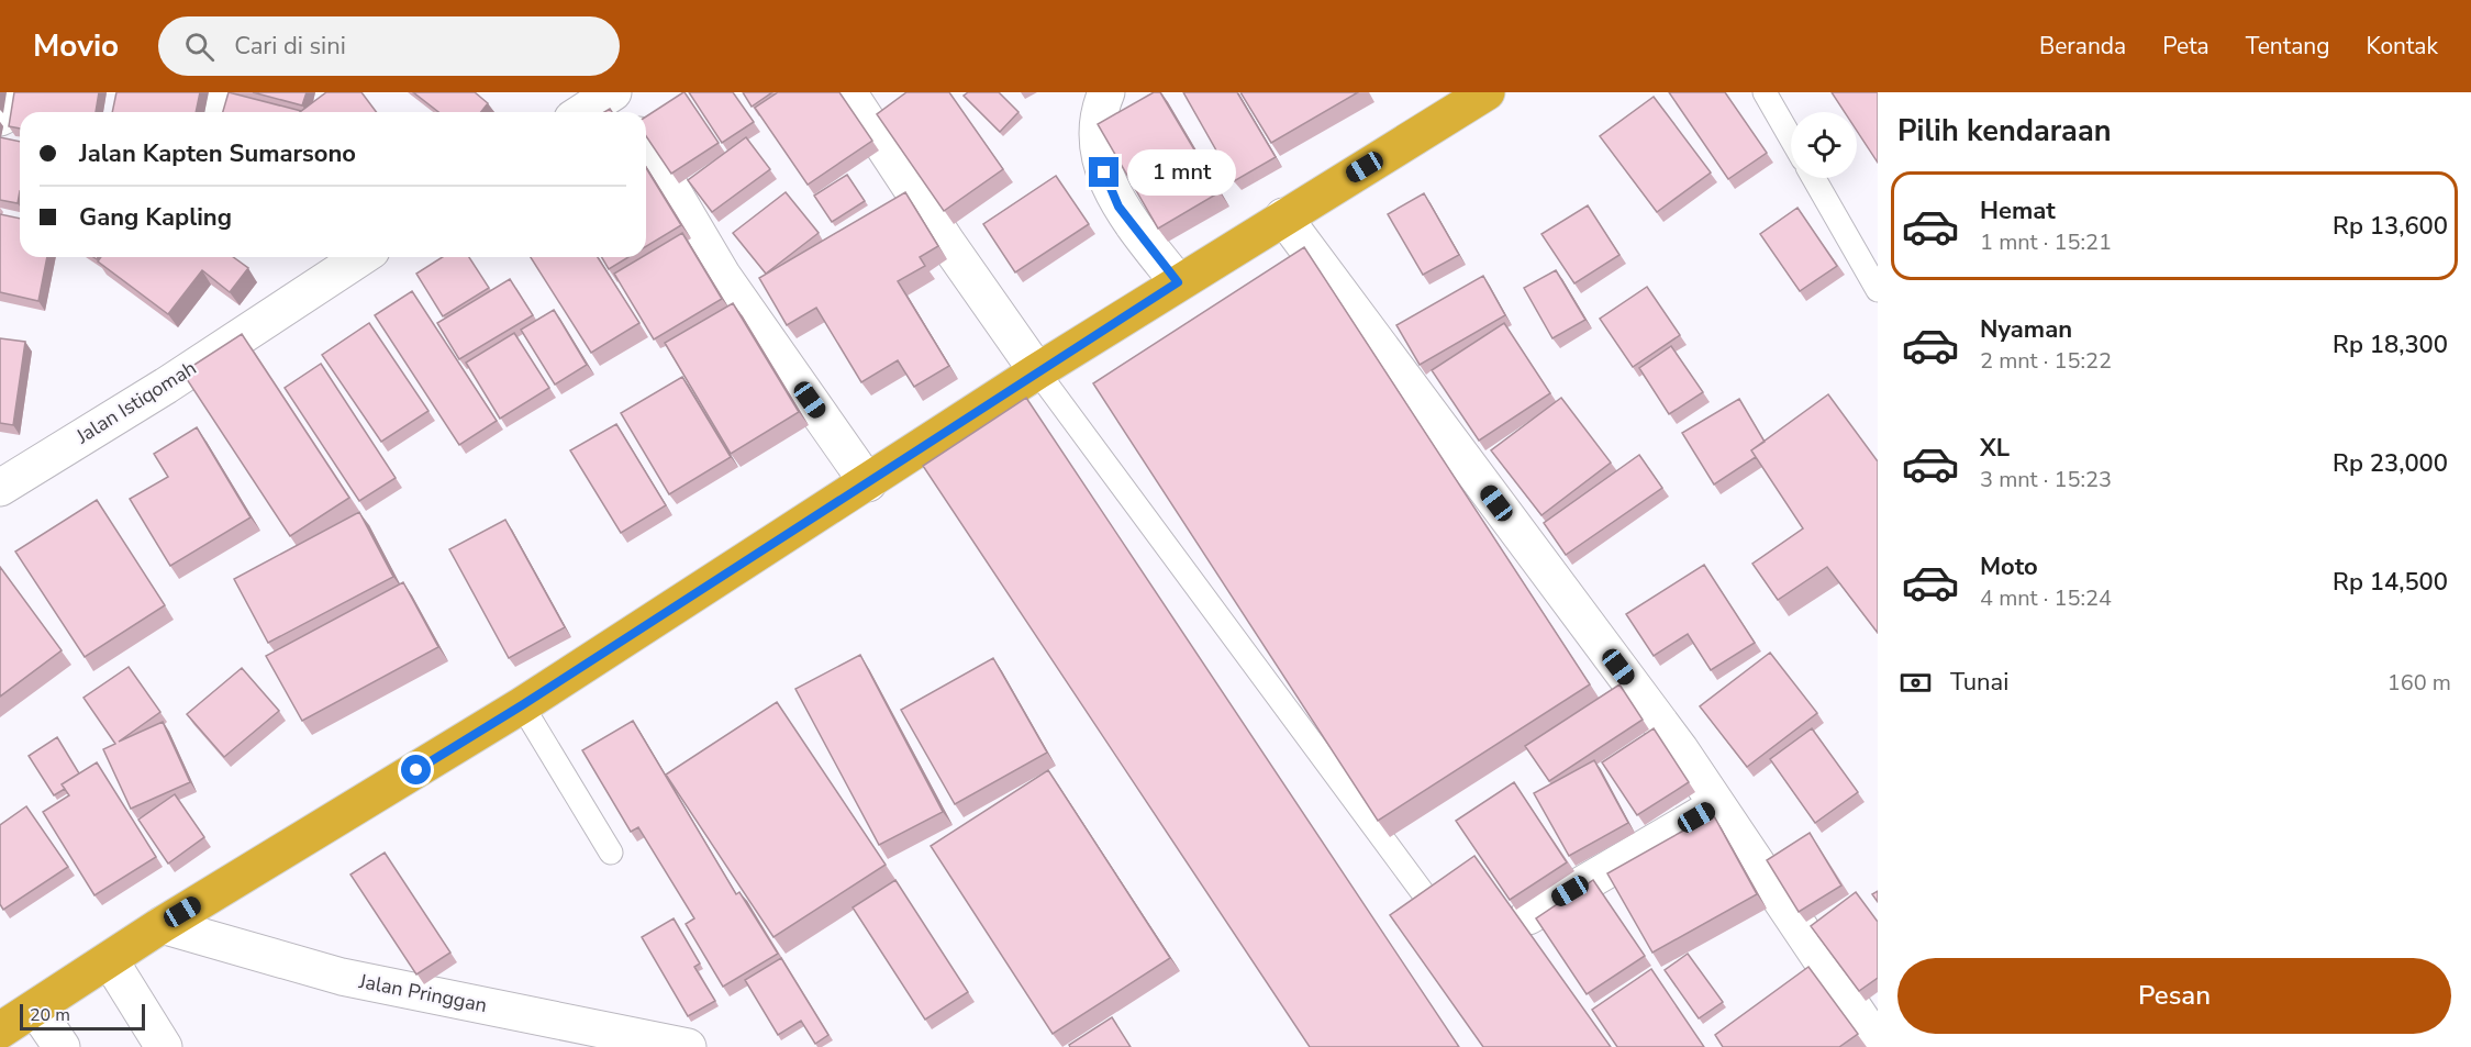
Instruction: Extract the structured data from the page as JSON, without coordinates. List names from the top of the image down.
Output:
{
  "streets": {
    "street": ["Jalan Istiqomah", "Jalan Pringgan"]
  },
  "scale_bar": "20 m",
  "page": {
    "header": "Movio",
    "search": "Cari di sini",
    "nav": [
      "Beranda",
      "Peta",
      "Tentang",
      "Kontak"
    ],
    "heading": "Pilih kendaraan",
    "banner": ["Jalan Kapten Sumarsono", "Gang Kapling"],
    "bubble": "1 mnt",
    "list": [
      {
        "name": "Hemat",
        "note": "1 mnt · 15:21",
        "value": "Rp 13,600"
      },
      {
        "name": "Nyaman",
        "note": "2 mnt · 15:22",
        "value": "Rp 18,300"
      },
      {
        "name": "XL",
        "note": "3 mnt · 15:23",
        "value": "Rp 23,000"
      },
      {
        "name": "Moto",
        "note": "4 mnt · 15:24",
        "value": "Rp 14,500"
      }
    ],
    "pay": ["Tunai", "160 m"],
    "buttons": "Pesan",
    "scale": "20 m"
  }
}
